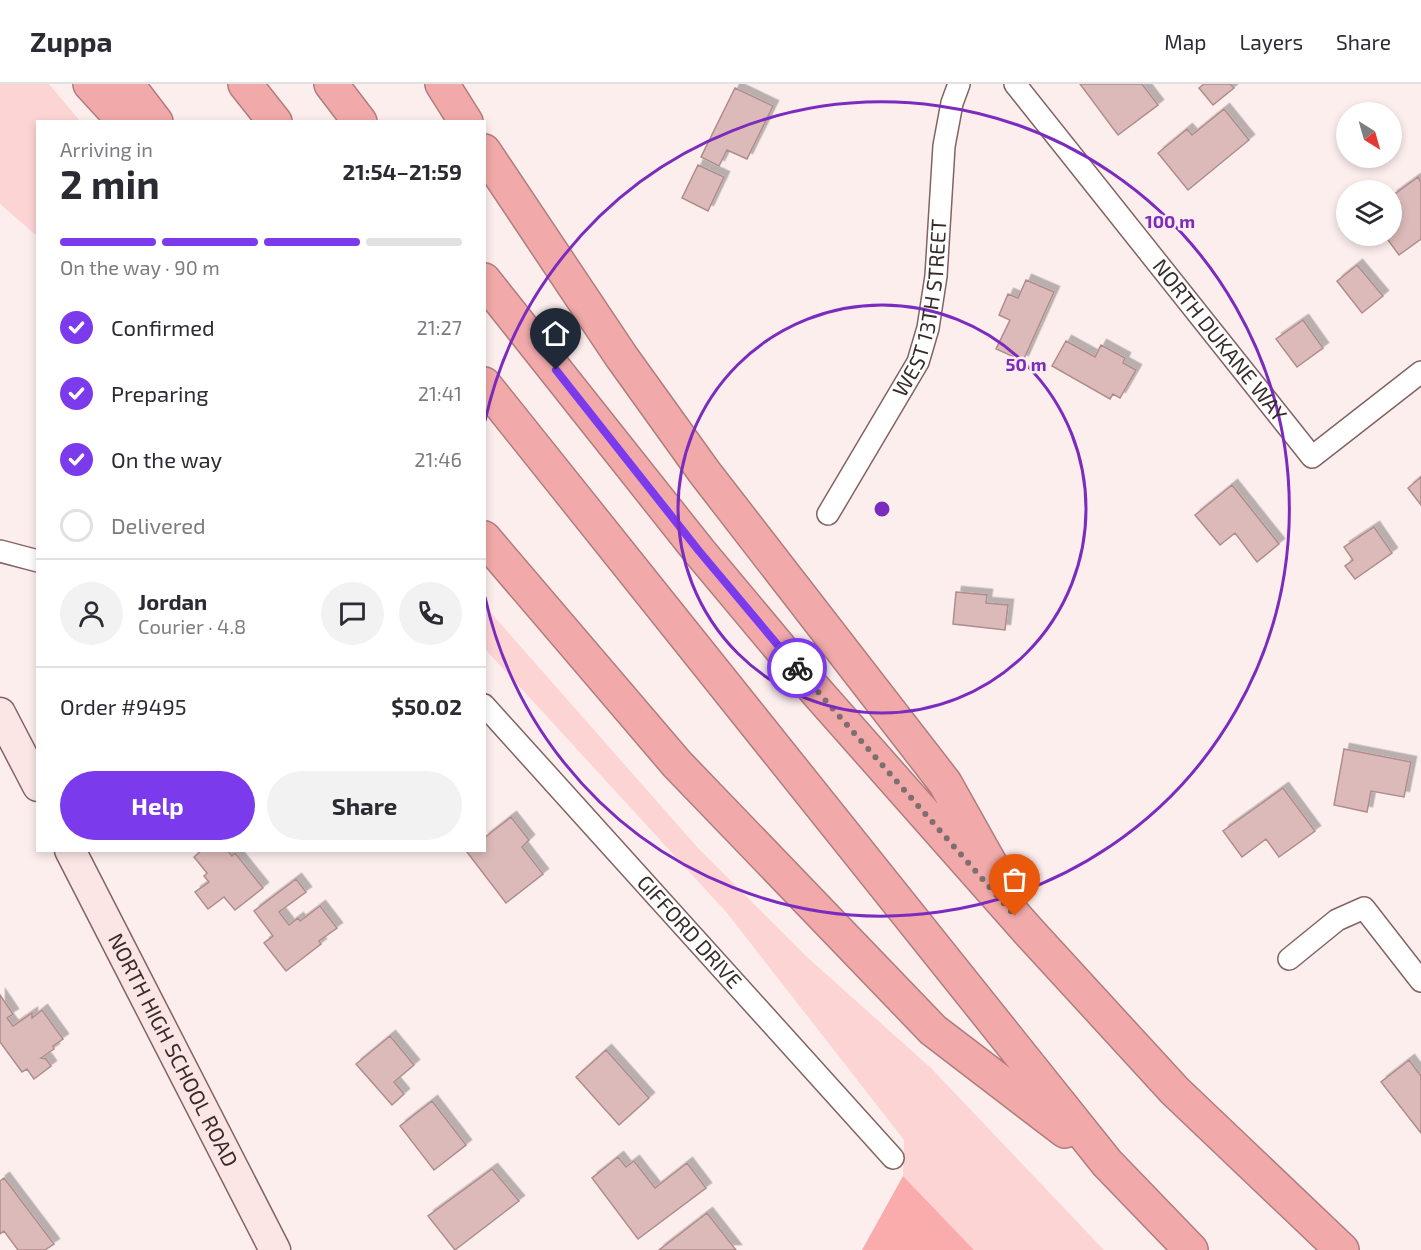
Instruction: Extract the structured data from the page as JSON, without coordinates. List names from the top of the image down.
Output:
{
  "streets": {
    "street": [
      "WEST 13TH STREET",
      "NORTH DUKANE WAY",
      "GIFFORD DRIVE",
      "NORTH HIGH SCHOOL ROAD"
    ]
  },
  "north": "bottom right",
  "page": {
    "header": "Zuppa",
    "nav": ["Map", "Layers", "Share"],
    "heading": ["2 min", "Arriving in", "21:54–21:59"],
    "panel": [
      "Jordan",
      "Courier · 4.8",
      "Order #9495",
      "$50.02"
    ],
    "bar": "On the way · 90 m",
    "list": [
      ["Confirmed", "21:27"],
      ["Preparing", "21:41"],
      ["On the way", "21:46"],
      "Delivered"
    ],
    "buttons": ["Help", "Share"]
  },
  "rings": ["100 m", "50 m"]
}
